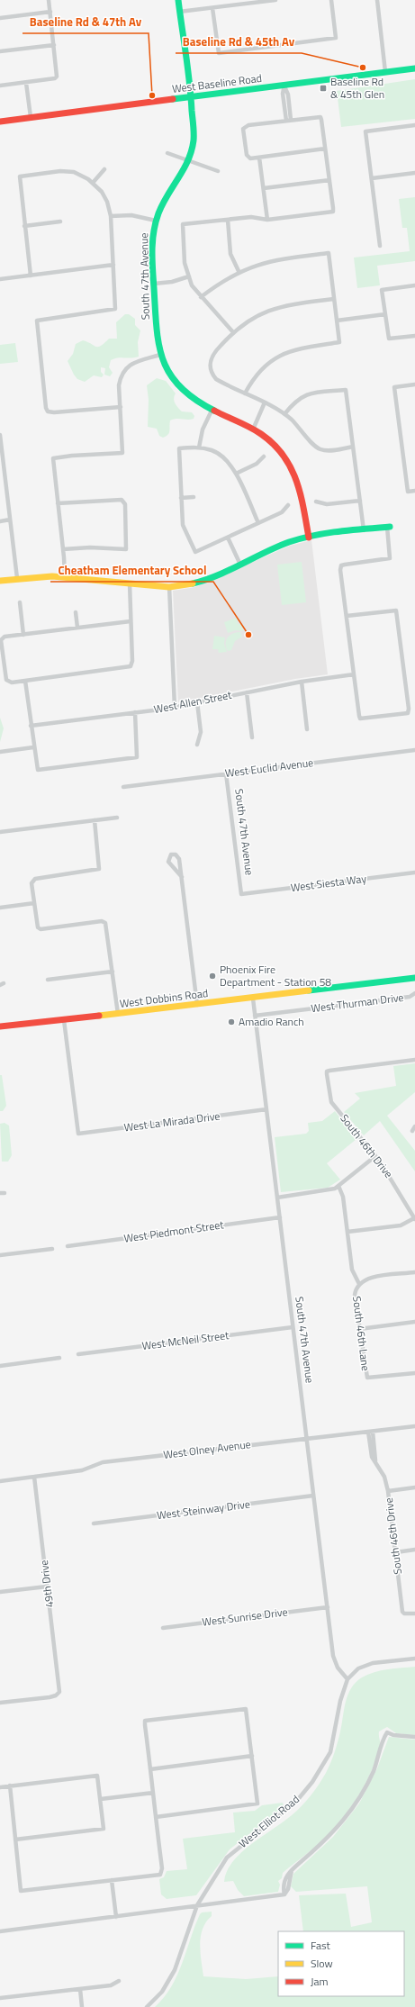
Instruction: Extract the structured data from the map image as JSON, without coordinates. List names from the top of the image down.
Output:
{
  "streets": {
    "street": [
      "West Baseline Road",
      "South 47th Avenue",
      "West Allen Street",
      "West Euclid Avenue",
      "West Siesta Way",
      "West Dobbins Road",
      "West Thurman Drive",
      "West La Mirada Drive",
      "South 46th Drive",
      "West Piedmont Street",
      "South 46th Lane",
      "West McNeil Street",
      "West Olney Avenue",
      "West Steinway Drive",
      "49th Drive",
      "West Sunrise Drive",
      "West Elliot Road"
    ]
  },
  "crossings": [
    ["West Baseline Road", "South 47th Avenue"],
    ["South 47th Avenue", "West Euclid Avenue"],
    ["South 47th Avenue", "West Siesta Way"],
    ["South 47th Avenue", "West Dobbins Road"],
    ["South 47th Avenue", "West Thurman Drive"],
    ["South 47th Avenue", "West La Mirada Drive"],
    ["South 47th Avenue", "West Piedmont Street"],
    ["South 47th Avenue", "West McNeil Street"],
    ["South 47th Avenue", "West Olney Avenue"],
    ["South 47th Avenue", "West Steinway Drive"],
    ["South 47th Avenue", "West Sunrise Drive"],
    ["South 47th Avenue", "West Elliot Road"],
    ["West Dobbins Road", "West La Mirada Drive"],
    ["South 46th Drive", "West Olney Avenue"],
    ["West Olney Avenue", "49th Drive"]
  ],
  "places": {
    "other": [
      "Baseline Rd & 45th Av",
      "Baseline Rd & 47th Av",
      "Cheatham Elementary School",
      "Phoenix Fire Department - Station 58",
      "Amadio Ranch"
    ],
    "transit": ["Baseline Rd & 45th Glen"]
  },
  "legend": ["Fast", "Slow", "Jam"]
}
